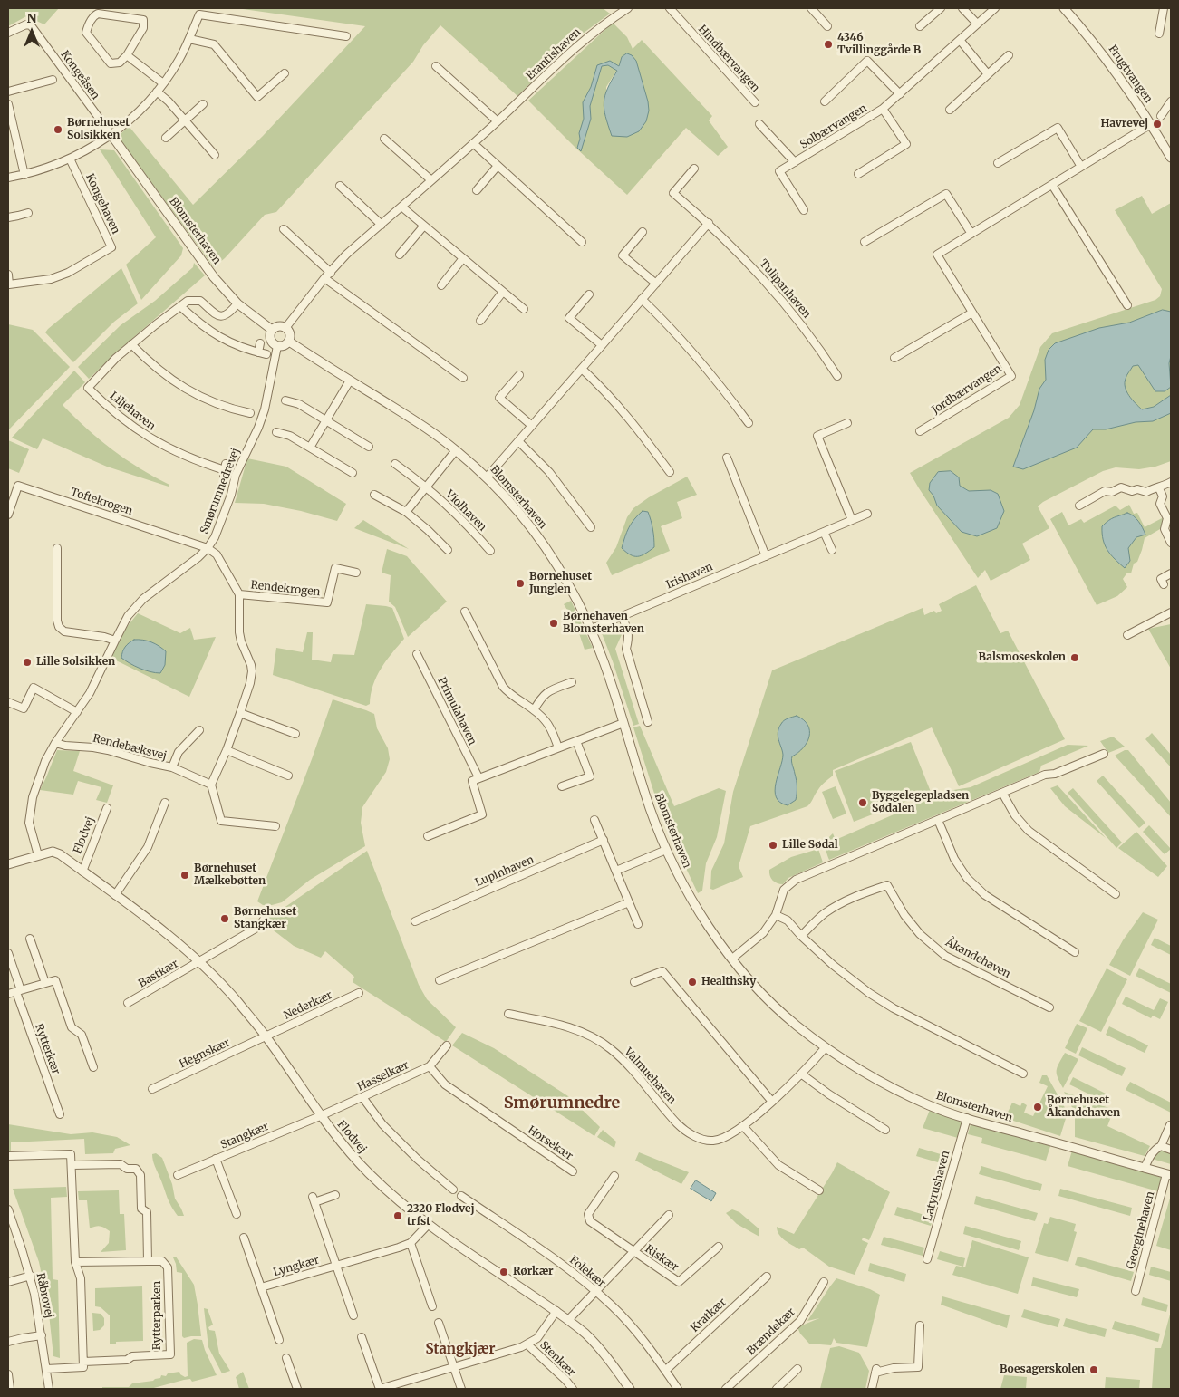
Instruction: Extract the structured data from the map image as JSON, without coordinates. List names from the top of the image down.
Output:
{
  "streets": {
    "street": [
      "Erantishaven",
      "Hindbærvangen",
      "Frugtvangen",
      "Kongeåsen",
      "Solbærvangen",
      "Kongehaven",
      "Blomsterhaven",
      "Tulipanhaven",
      "Jordbærvangen",
      "Liljehaven",
      "Smørumnedrevej",
      "Toftekrogen",
      "Violhaven",
      "Irishaven",
      "Rendekrogen",
      "Primulahaven",
      "Rendebæksvej",
      "Flodvej",
      "Lupinhaven",
      "Åkandehaven",
      "Bastkær",
      "Nederkær",
      "Rytterkær",
      "Hegnskær",
      "Hasselkær",
      "Valmuehaven",
      "Stangkær",
      "Horsekær",
      "Latyrushaven",
      "Georginehaven",
      "Riskær",
      "Lyngkær",
      "Folekær",
      "Råbrovej",
      "Rytterparken",
      "Kratkær",
      "Brændekær",
      "Stenkær"
    ]
  },
  "crossings": [
    ["Erantishaven", "Blomsterhaven"],
    ["Erantishaven", "Smørumnedrevej"],
    ["Frugtvangen", "Jordbærvangen"],
    ["Kongeåsen", "Blomsterhaven"],
    ["Blomsterhaven", "Liljehaven"],
    ["Blomsterhaven", "Smørumnedrevej"],
    ["Blomsterhaven", "Irishaven"],
    ["Blomsterhaven", "Valmuehaven"],
    ["Blomsterhaven", "Latyrushaven"],
    ["Blomsterhaven", "Georginehaven"],
    ["Smørumnedrevej", "Toftekrogen"],
    ["Smørumnedrevej", "Rendebæksvej"],
    ["Smørumnedrevej", "Flodvej"],
    ["Flodvej", "Bastkær"],
    ["Flodvej", "Nederkær"],
    ["Flodvej", "Hegnskær"],
    ["Flodvej", "Hasselkær"],
    ["Flodvej", "Stangkær"],
    ["Flodvej", "Riskær"],
    ["Flodvej", "Lyngkær"],
    ["Nederkær", "Hegnskær"],
    ["Hasselkær", "Stangkær"],
    ["Hasselkær", "Horsekær"],
    ["Riskær", "Folekær"],
    ["Folekær", "Kratkær"],
    ["Råbrovej", "Rytterparken"]
  ],
  "districts": ["Smørumnedre", "Stangkjær"],
  "places": [
    "4346 Tvillinggårde B",
    "Havrevej",
    "Børnehuset Solsikken",
    "Børnehuset Junglen",
    "Børnehaven Blomsterhaven",
    "Balsmoseskolen",
    "Lille Solsikken",
    "Byggelegepladsen Sødalen",
    "Lille Sødal",
    "Børnehuset Mælkebøtten",
    "Børnehuset Stangkær",
    "Healthsky",
    "Børnehuset Åkandehaven",
    "2320 Flodvej trfst",
    "Rørkær",
    "Boesagerskolen"
  ],
  "north": "top"
}
